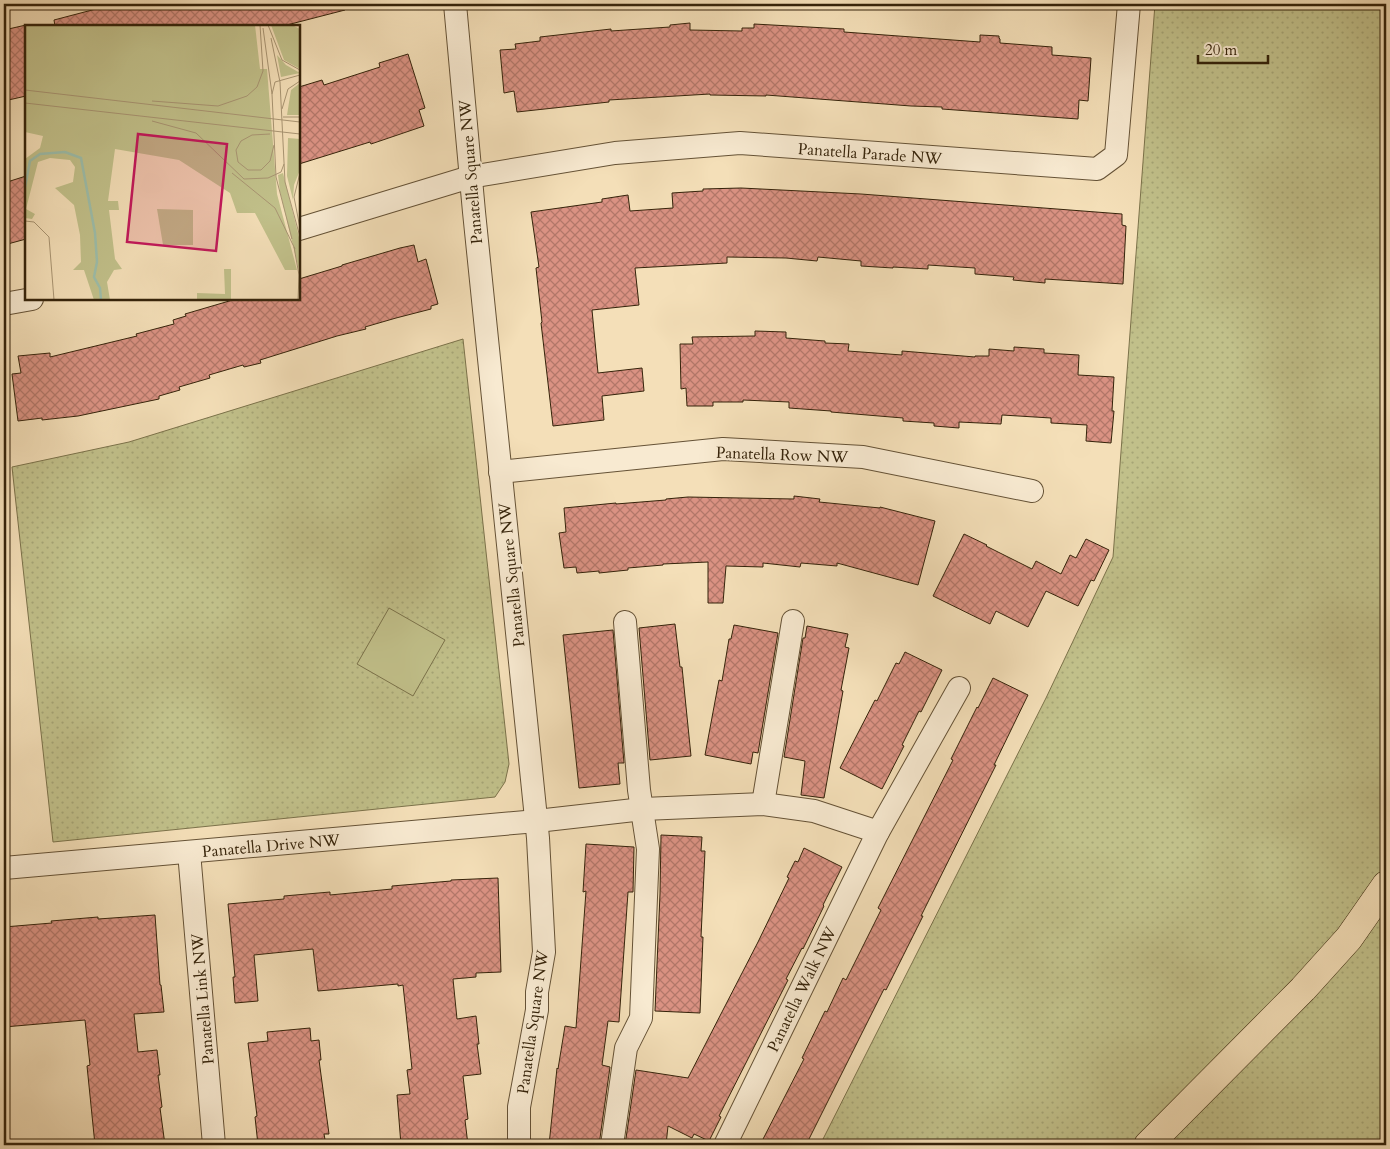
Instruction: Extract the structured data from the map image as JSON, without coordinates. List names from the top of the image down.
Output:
{
  "streets": {
    "street": [
      "Panatella Parade NW",
      "Panatella Square NW",
      "Panatella Row NW",
      "Panatella Drive NW",
      "Panatella Walk NW",
      "Panatella Link NW"
    ]
  },
  "crossings": [
    ["Panatella Parade NW", "Panatella Square NW"],
    ["Panatella Square NW", "Panatella Row NW"],
    ["Panatella Square NW", "Panatella Drive NW"],
    ["Panatella Drive NW", "Panatella Link NW"]
  ],
  "scale_bar": "20 m"
}
